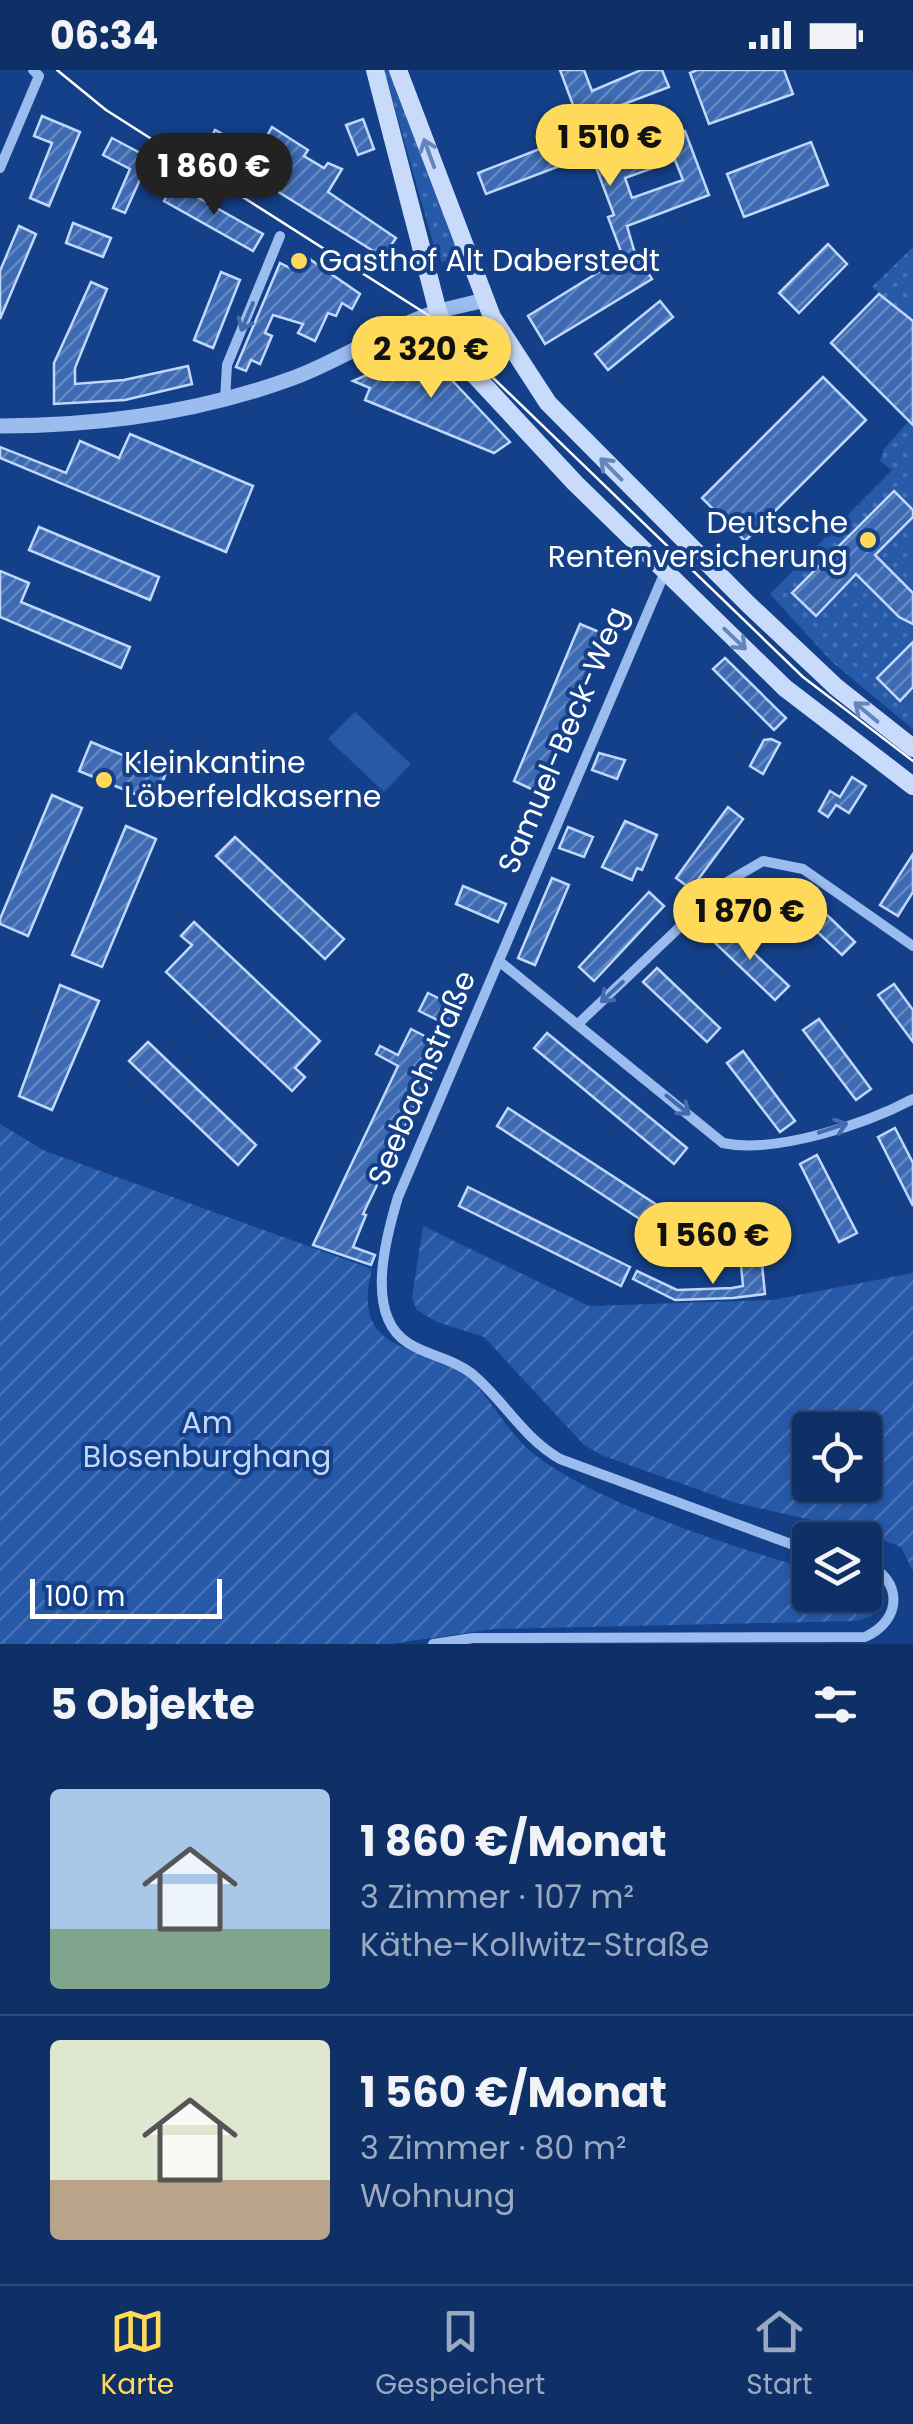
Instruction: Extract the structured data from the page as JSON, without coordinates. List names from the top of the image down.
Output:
{
  "streets": {
    "main road": ["Samuel-Beck-Weg"],
    "street": ["Seebachstraße"]
  },
  "crossings": [
    ["Samuel-Beck-Weg", "Seebachstraße"]
  ],
  "parks": ["Am Blosenburghang"],
  "places": ["Gasthof Alt Daberstedt", "Deutsche Rentenversicherung", "Kleinkantine Löberfeldkaserne"],
  "scale_bar": "100 m",
  "page": {
    "status": "06:34",
    "price": [
      "1 510 €",
      "1 860 €",
      "2 320 €",
      "1 870 €",
      "1 560 €"
    ],
    "scale": "100 m",
    "heading": "5 Objekte",
    "list": [
      {
        "name": "1 860 €/Monat",
        "note": "3 Zimmer · 107 m² · Käthe-Kollwitz-Straße"
      },
      {
        "name": "1 560 €/Monat",
        "note": "3 Zimmer · 80 m² · Wohnung"
      }
    ],
    "tabs": ["Karte", "Gespeichert", "Start"]
  }
}
